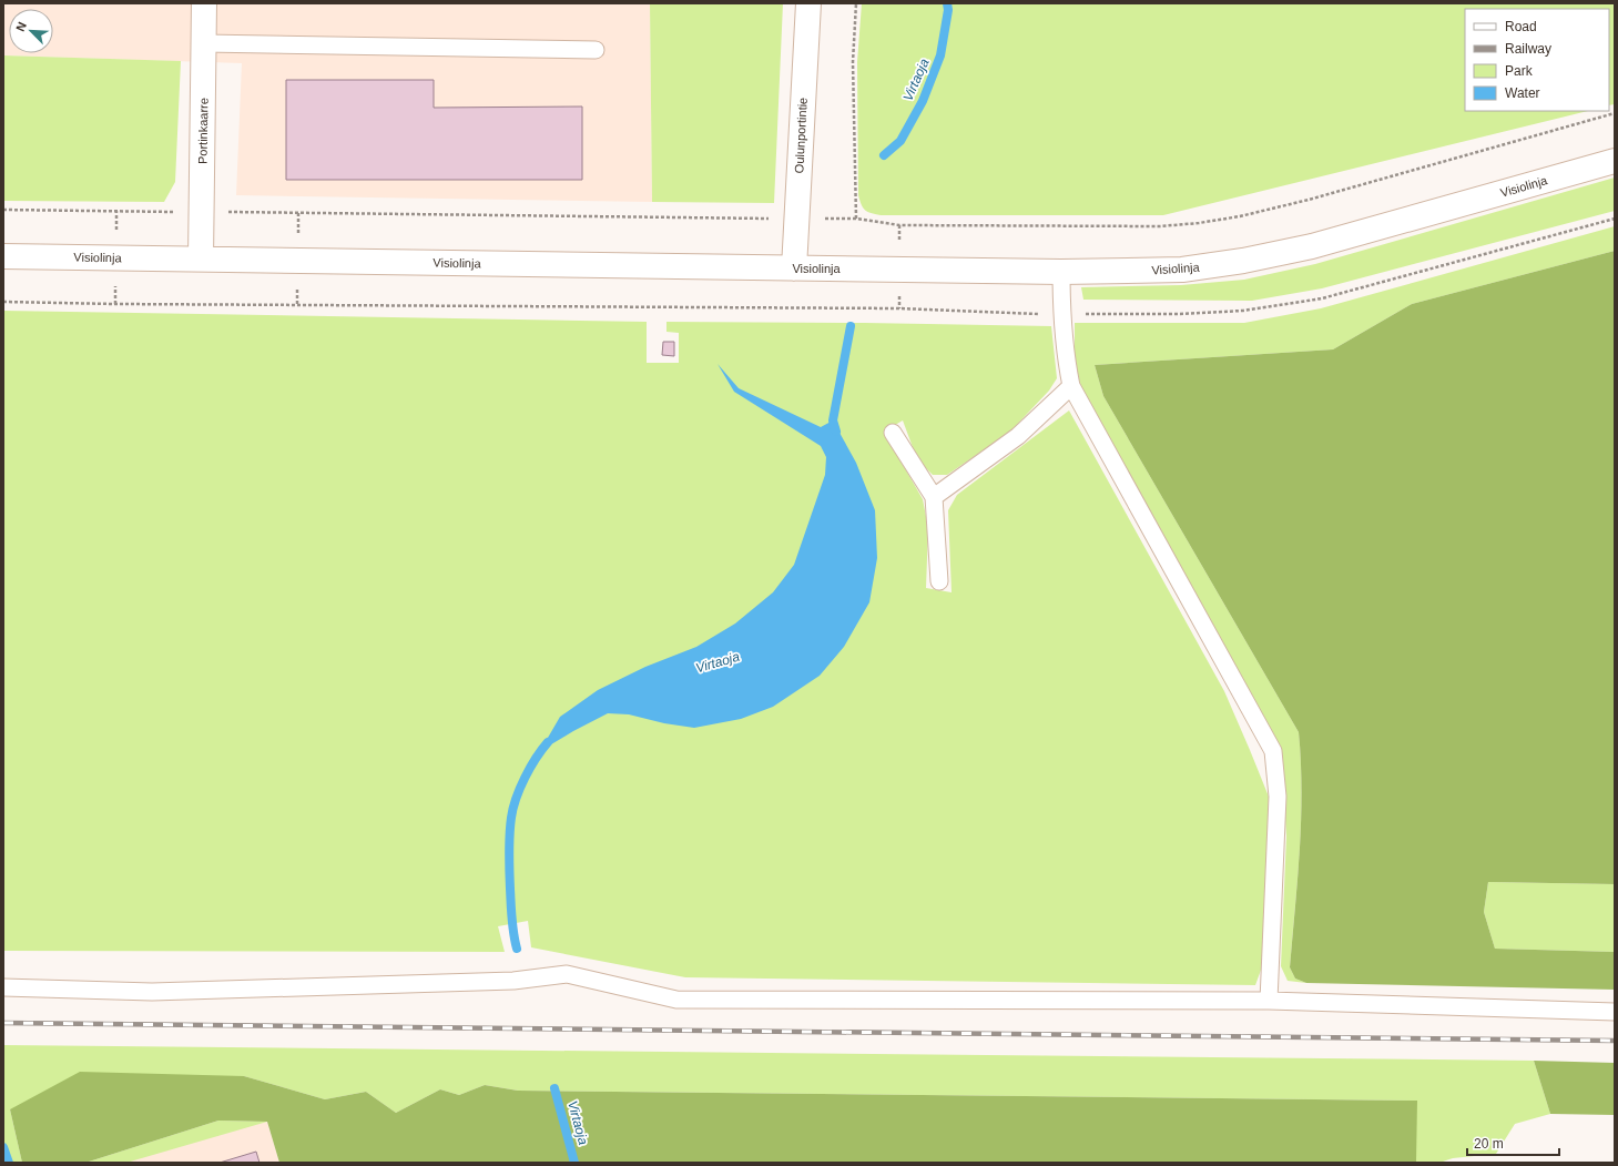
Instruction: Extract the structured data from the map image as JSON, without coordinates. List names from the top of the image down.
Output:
{
  "streets": {
    "street": ["Portinkaarre", "Oulunportintie", "Visiolinja"]
  },
  "crossings": [
    ["Portinkaarre", "Visiolinja"],
    ["Oulunportintie", "Visiolinja"]
  ],
  "water": ["Virtaoja"],
  "legend": [
    "Road",
    "Railway",
    "Park",
    "Water"
  ],
  "scale_bar": "20 m",
  "north": "top left"
}
